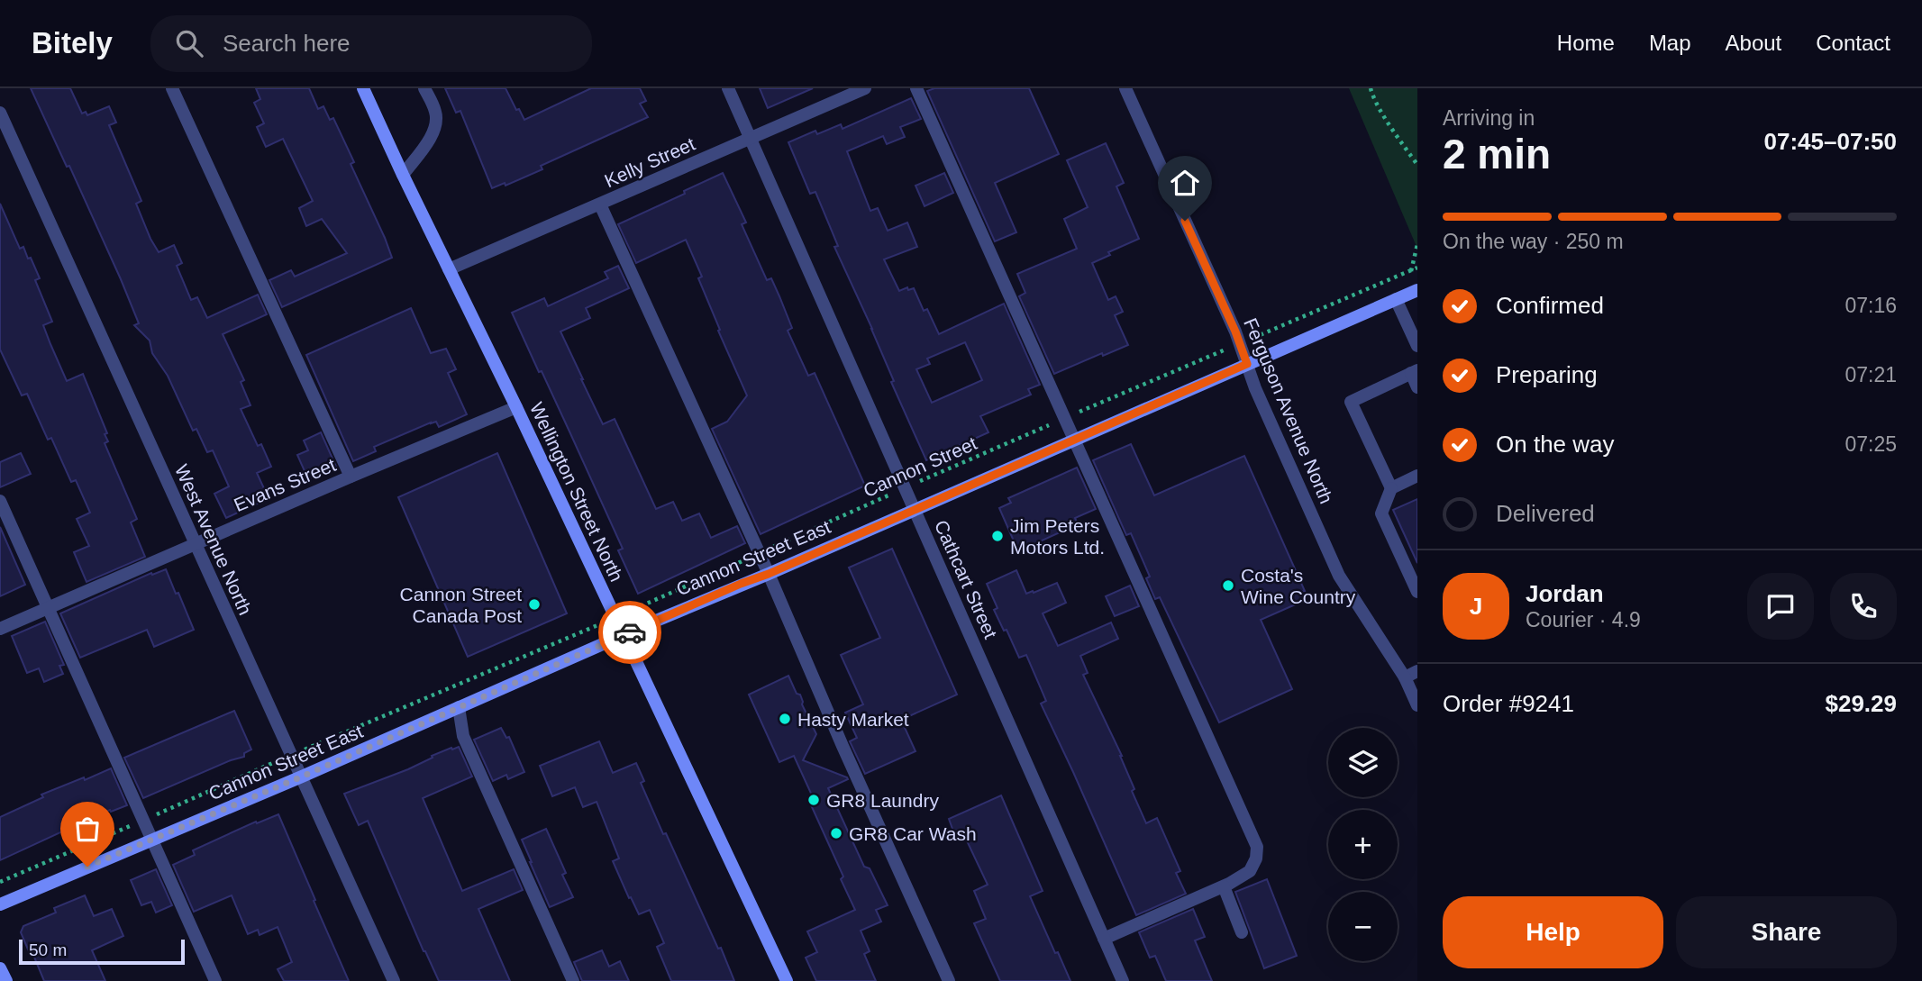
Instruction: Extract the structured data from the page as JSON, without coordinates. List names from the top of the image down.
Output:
{
  "streets": {
    "main road": ["Wellington Street North", "Cannon Street East"],
    "street": [
      "Kelly Street",
      "Ferguson Avenue North",
      "Evans Street",
      "West Avenue North",
      "Cathcart Street"
    ],
    "path": ["Cannon Street"]
  },
  "crossings": [
    ["Kelly Street", "Wellington Street North"],
    ["Kelly Street", "Cathcart Street"],
    ["Ferguson Avenue North", "Cannon Street East"],
    ["Cannon Street", "Cathcart Street"],
    ["Evans Street", "Wellington Street North"],
    ["Evans Street", "West Avenue North"],
    ["Wellington Street North", "Cannon Street East"],
    ["West Avenue North", "Cannon Street East"],
    ["Cannon Street East", "Cathcart Street"]
  ],
  "places": [
    "Jim Peters Motors Ltd.",
    "Costa's Wine Country",
    "Cannon Street Canada Post",
    "Hasty Market",
    "GR8 Laundry",
    "GR8 Car Wash"
  ],
  "scale_bar": "50 m",
  "page": {
    "header": "Bitely",
    "search": "Search here",
    "nav": [
      "Home",
      "Map",
      "About",
      "Contact"
    ],
    "heading": ["2 min", "Arriving in", "07:45–07:50"],
    "panel": [
      "Jordan",
      "Courier · 4.9",
      "Order #9241",
      "$29.29"
    ],
    "bar": "On the way · 250 m",
    "list": [
      ["Confirmed", "07:16"],
      ["Preparing", "07:21"],
      ["On the way", "07:25"],
      "Delivered"
    ],
    "round": "J",
    "map_buttons": ["+", "−"],
    "buttons": ["Help", "Share"],
    "scale": "50 m"
  }
}
